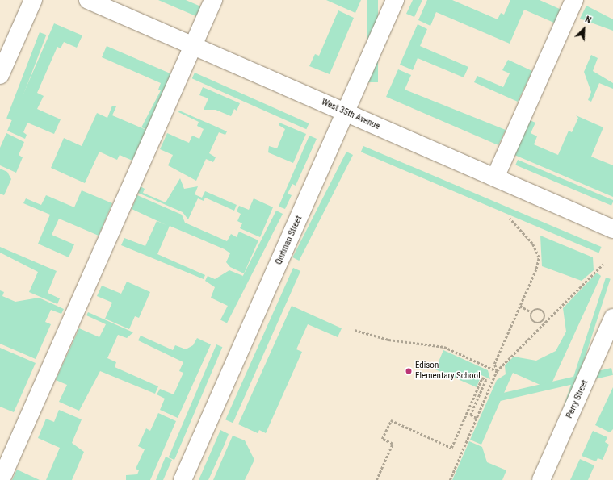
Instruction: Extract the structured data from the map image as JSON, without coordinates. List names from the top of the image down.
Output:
{
  "streets": {
    "street": ["West 35th Avenue", "Quitman Street", "Perry Street"]
  },
  "crossings": [
    ["West 35th Avenue", "Quitman Street"]
  ],
  "places": ["Edison Elementary School"],
  "north": "top right"
}
